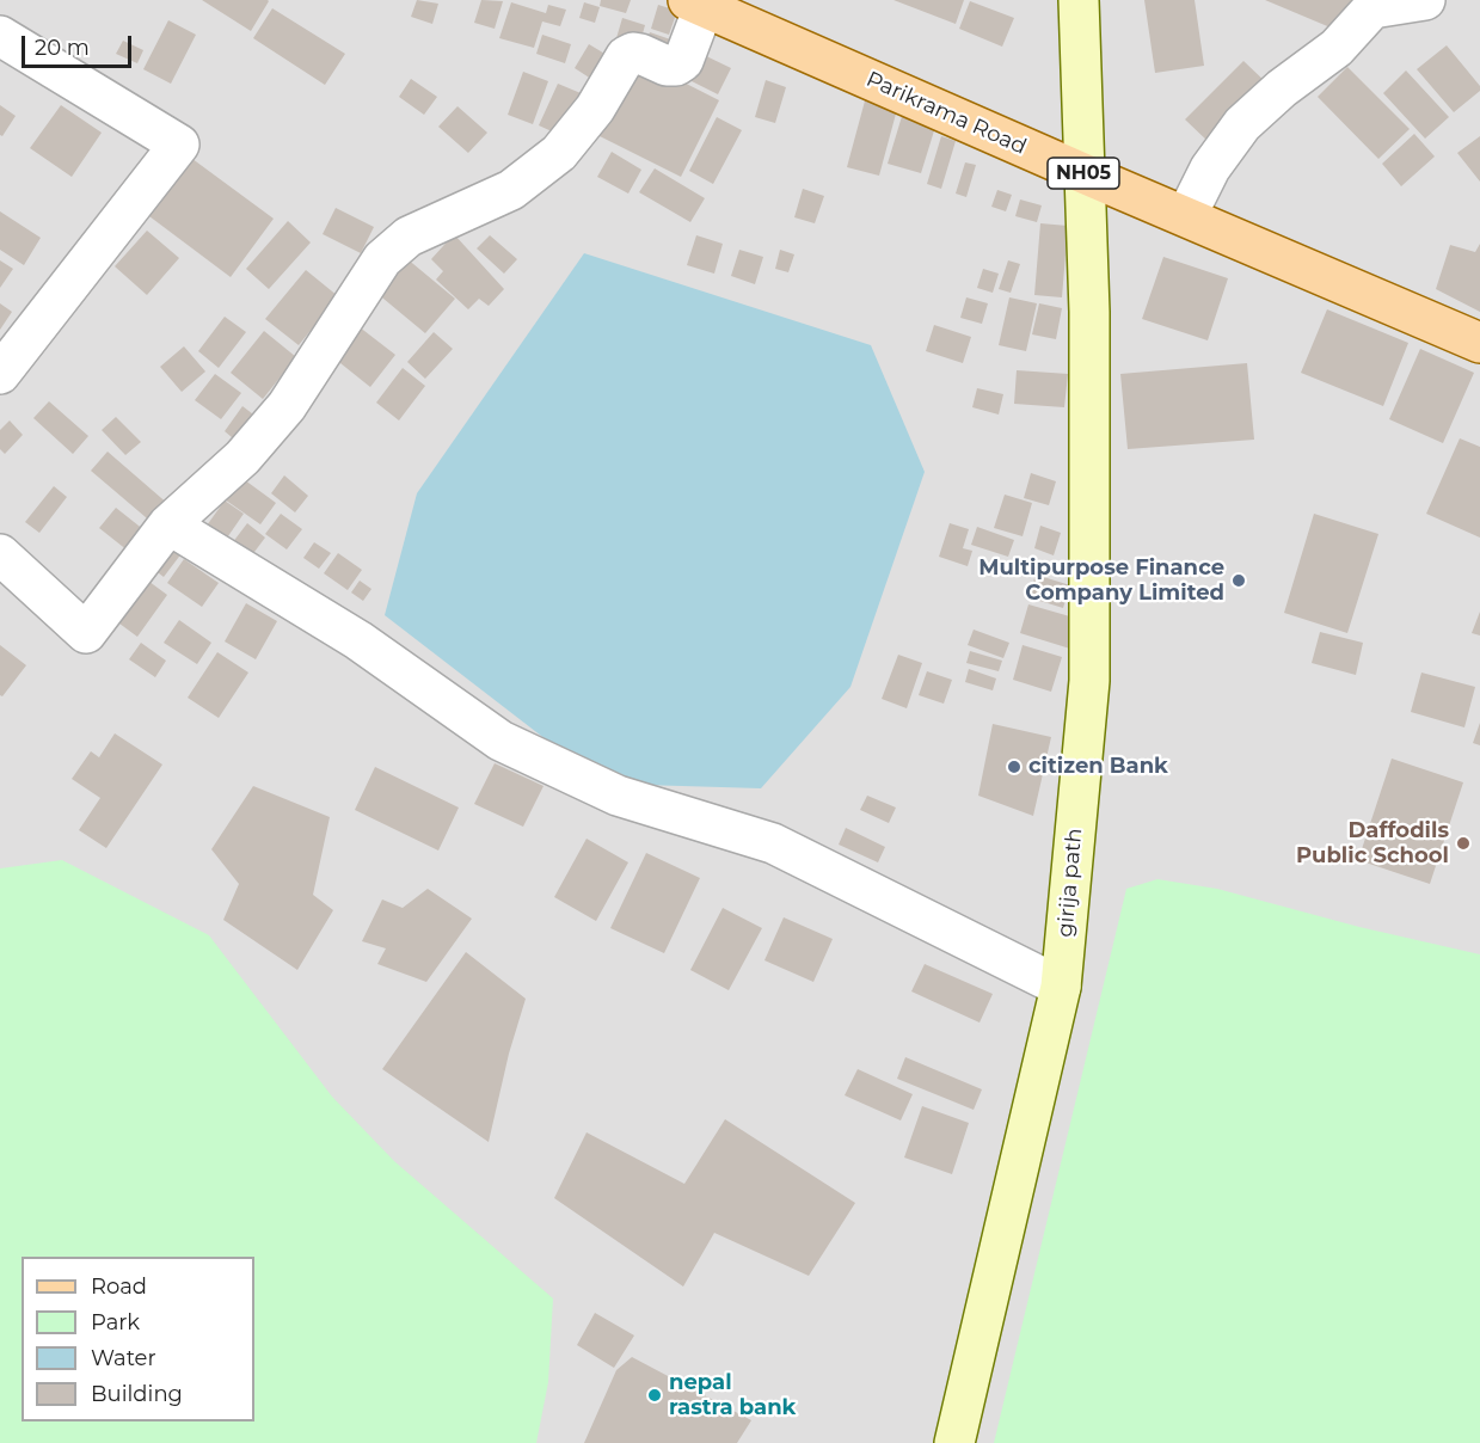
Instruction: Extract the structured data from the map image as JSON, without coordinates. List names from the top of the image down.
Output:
{
  "streets": {
    "main road": ["Parikrama Road", "NH05", "girija path"]
  },
  "crossings": [
    ["Parikrama Road", "girija path"]
  ],
  "places": [
    "Multipurpose Finance Company Limited",
    "citizen Bank",
    "Daffodils Public School",
    "nepal rastra bank"
  ],
  "legend": [
    "Road",
    "Park",
    "Water",
    "Building"
  ],
  "scale_bar": "20 m"
}
